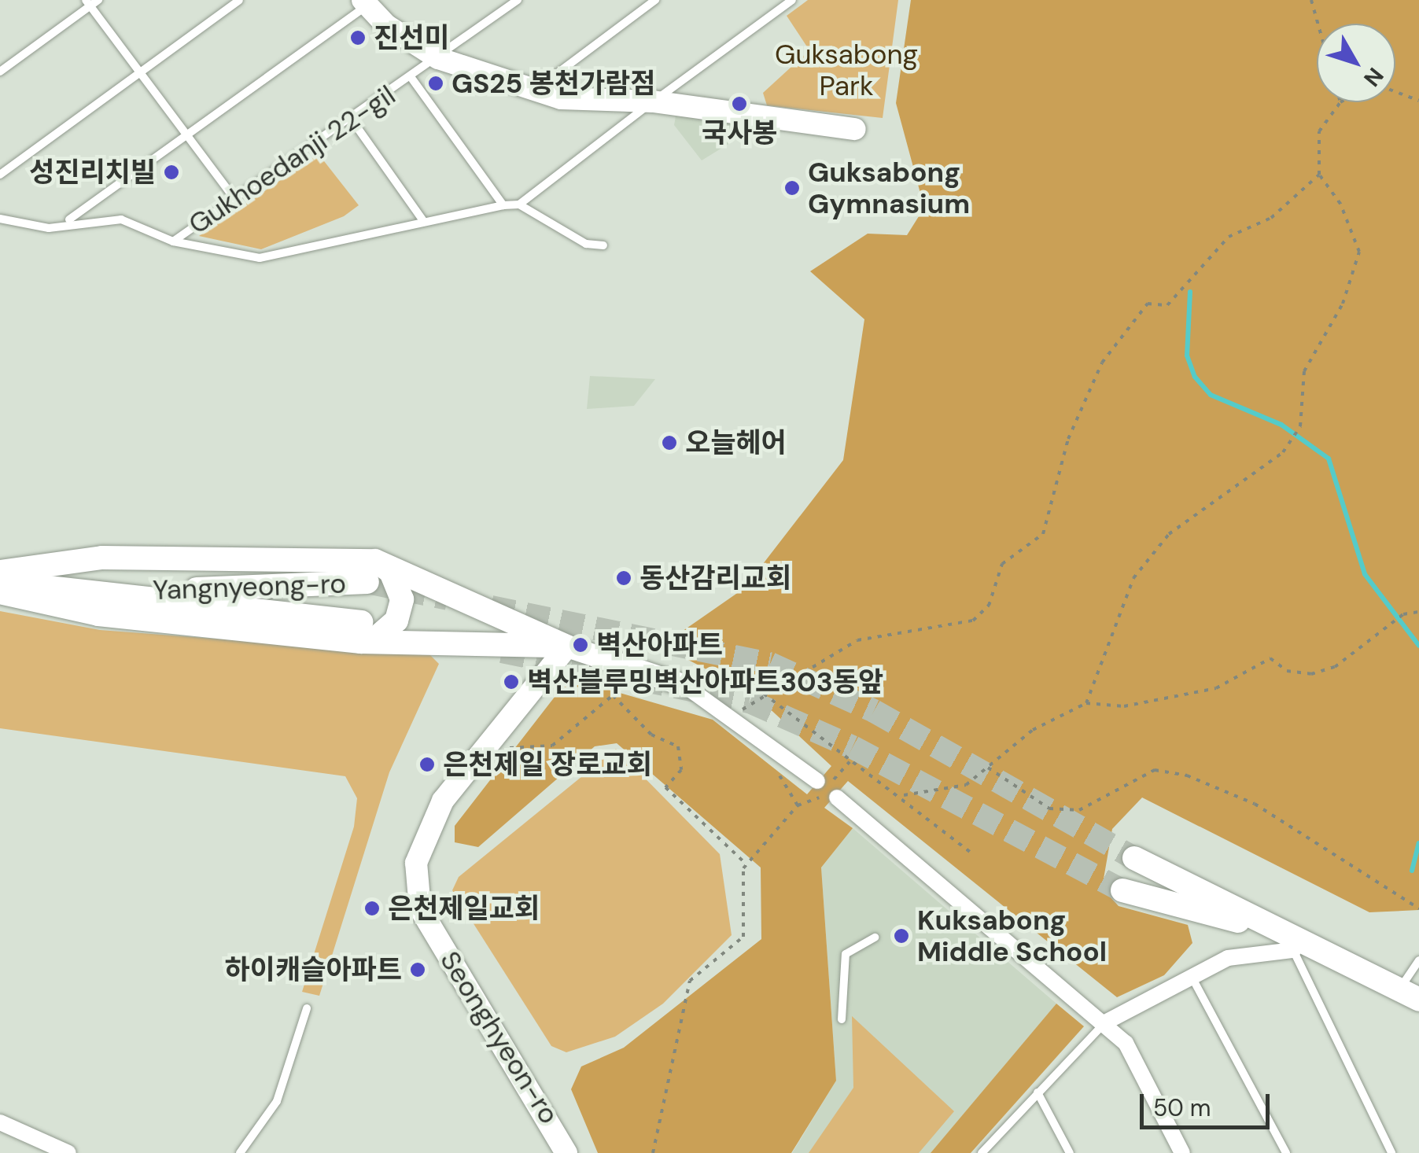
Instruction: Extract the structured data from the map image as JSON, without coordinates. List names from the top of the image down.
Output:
{
  "streets": {
    "main road": ["Yangnyeong-ro"],
    "street": ["Seonghyeon-ro"],
    "lane": ["Gukhoedanji 22-gil"]
  },
  "parks": ["Guksabong Park"],
  "places": [
    "진선미",
    "GS25 봉천가람점",
    "국사봉",
    "성진리치빌",
    "Guksabong Gymnasium",
    "오늘헤어",
    "동산감리교회",
    "벽산아파트",
    "벽산블루밍벽산아파트303동앞",
    "은천제일 장로교회",
    "은천제일교회",
    "Kuksabong Middle School",
    "하이캐슬아파트"
  ],
  "scale_bar": "50 m",
  "north": "bottom right"
}
